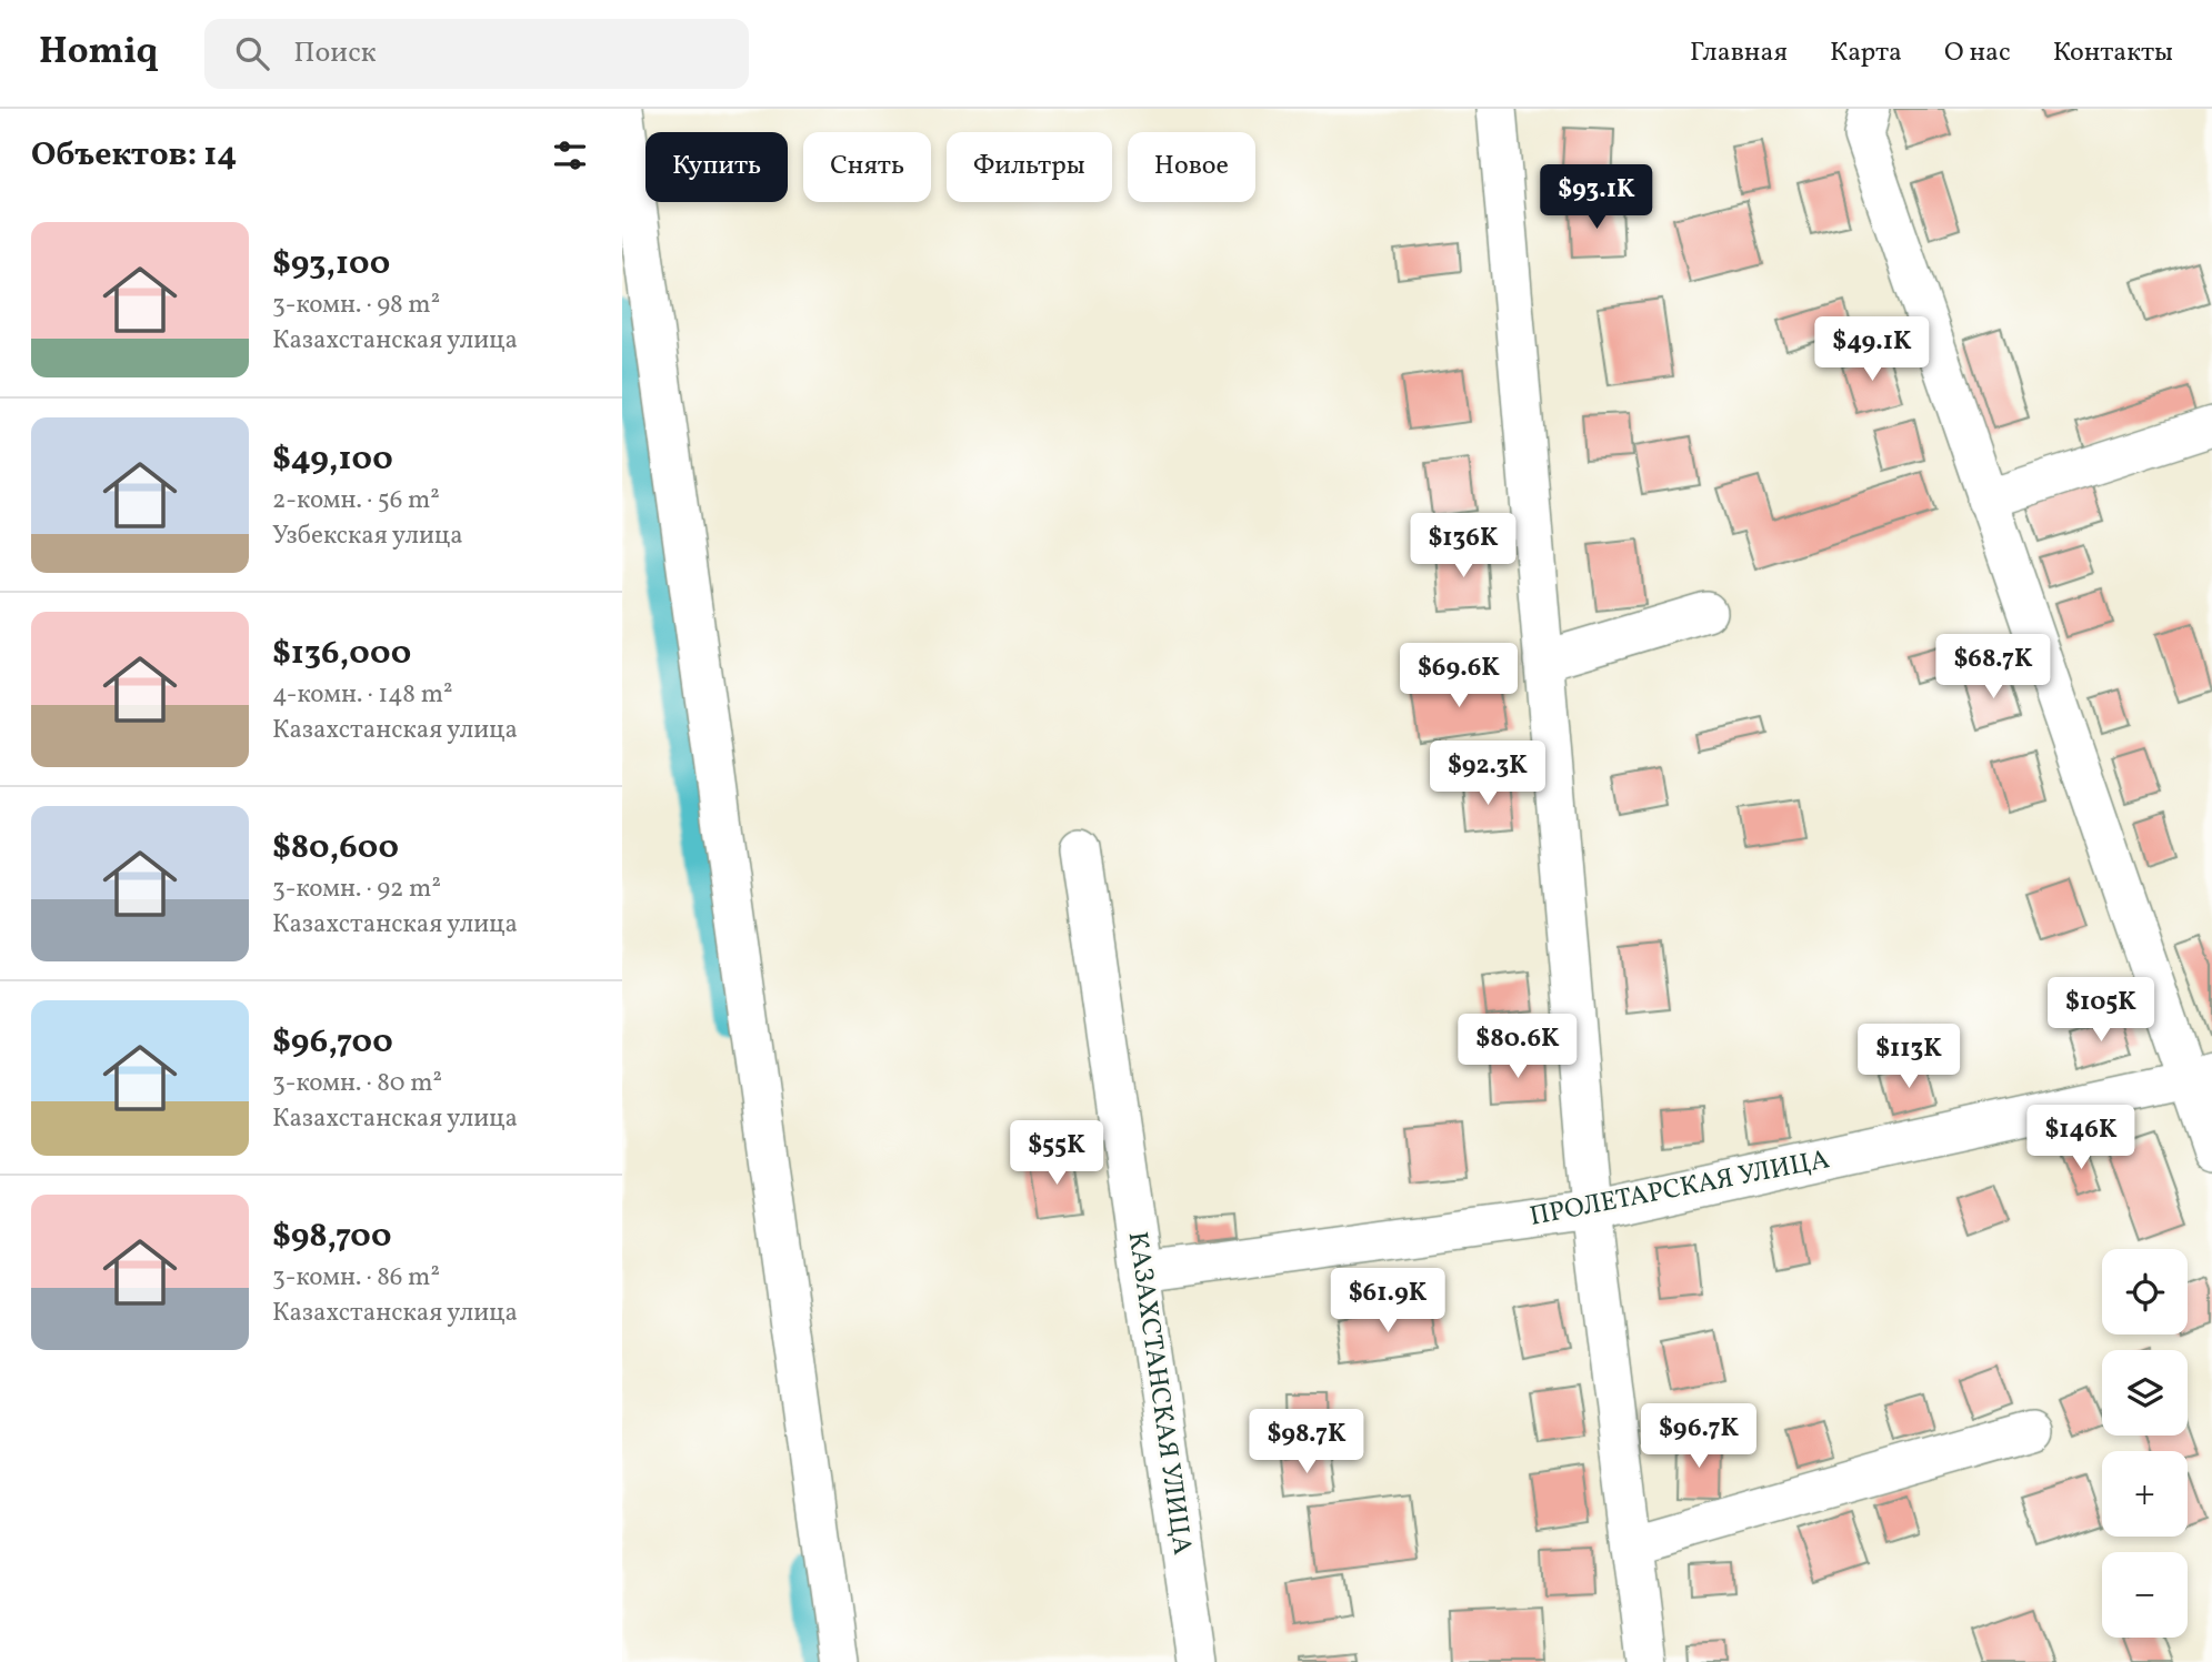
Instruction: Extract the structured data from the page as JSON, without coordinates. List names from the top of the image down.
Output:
{
  "streets": {
    "street": ["ПРОЛЕТАРСКАЯ УЛИЦА", "КАЗАХСТАНСКАЯ УЛИЦА"]
  },
  "crossings": [
    ["ПРОЛЕТАРСКАЯ УЛИЦА", "КАЗАХСТАНСКАЯ УЛИЦА"]
  ],
  "page": {
    "header": "Homiq",
    "search": "Поиск",
    "nav": [
      "Главная",
      "Карта",
      "О нас",
      "Контакты"
    ],
    "heading": "Объектов: 14",
    "chip": [
      "Купить",
      "Снять",
      "Фильтры",
      "Новое"
    ],
    "price": [
      "$93.1K",
      "$49.1K",
      "$136K",
      "$68.7K",
      "$69.6K",
      "$92.3K",
      "$105K",
      "$80.6K",
      "$113K",
      "$146K",
      "$55K",
      "$61.9K",
      "$96.7K",
      "$98.7K"
    ],
    "list": [
      {
        "name": "$93,100",
        "note": "3-комн. · 98 m² · Казахстанская улица"
      },
      {
        "name": "$49,100",
        "note": "2-комн. · 56 m² · Узбекская улица"
      },
      {
        "name": "$136,000",
        "note": "4-комн. · 148 m² · Казахстанская улица"
      },
      {
        "name": "$80,600",
        "note": "3-комн. · 92 m² · Казахстанская улица"
      },
      {
        "name": "$96,700",
        "note": "3-комн. · 80 m² · Казахстанская улица"
      },
      {
        "name": "$98,700",
        "note": "3-комн. · 86 m² · Казахстанская улица"
      }
    ],
    "map_buttons": ["+", "−"]
  }
}
